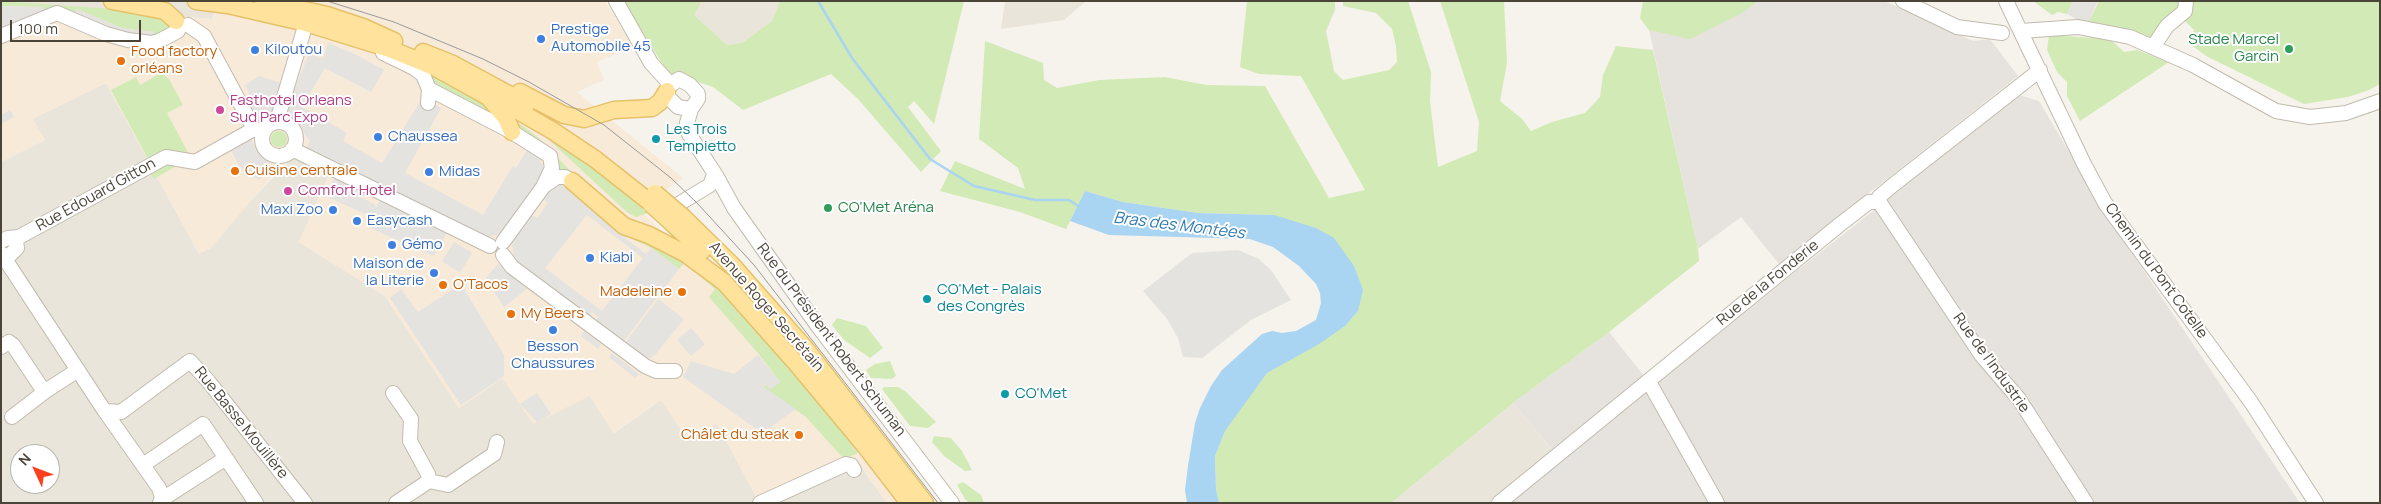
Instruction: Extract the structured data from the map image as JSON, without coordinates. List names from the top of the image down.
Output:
{
  "streets": {
    "main road": ["Avenue Roger Secrétain"],
    "street": [
      "Rue Edouard Gitton",
      "Chemin du Pont Cotelle",
      "Rue de la Fonderie",
      "Rue du Président Robert Schuman",
      "Rue de l'Industrie",
      "Rue Basse Mouillère"
    ]
  },
  "crossings": [
    ["Chemin du Pont Cotelle", "Rue de la Fonderie"],
    ["Rue de la Fonderie", "Rue de l'Industrie"]
  ],
  "water": ["Bras des Montées"],
  "places": [
    "Prestige Automobile 45",
    "Stade Marcel Garcin",
    "Kiloutou",
    "Food factory orléans",
    "Fasthotel Orleans Sud Parc Expo",
    "Chaussea",
    "Les Trois Tempietto",
    "Cuisine centrale",
    "Midas",
    "Comfort Hotel",
    "CO'Met Aréna",
    "Maxi Zoo",
    "Easycash",
    "Gémo",
    "Kiabi",
    "Maison de la Literie",
    "O'Tacos",
    "Madeleine",
    "CO'Met - Palais des Congrès",
    "My Beers",
    "Besson Chaussures",
    "CO'Met",
    "Châlet du steak"
  ],
  "scale_bar": "100 m",
  "north": "top left"
}
